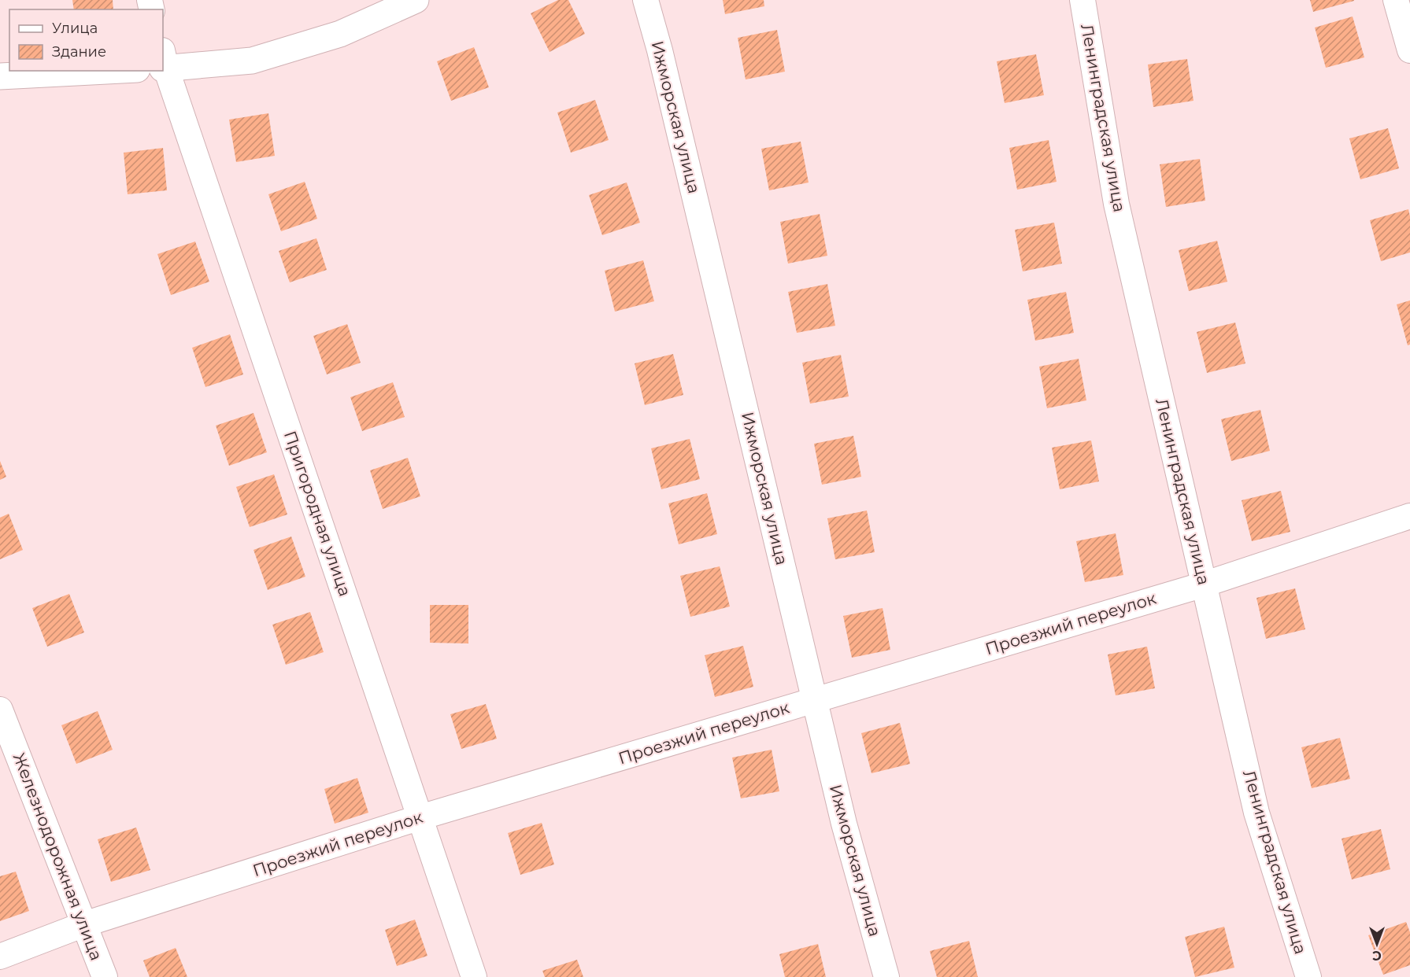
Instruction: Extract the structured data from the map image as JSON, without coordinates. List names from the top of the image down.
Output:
{
  "streets": {
    "street": [
      "Ижморская улица",
      "Ленинградская улица",
      "Пригородная улица",
      "Проезжий переулок",
      "Железнодорожная улица"
    ]
  },
  "crossings": [
    ["Ижморская улица", "Проезжий переулок"],
    ["Ленинградская улица", "Проезжий переулок"],
    ["Пригородная улица", "Проезжий переулок"],
    ["Проезжий переулок", "Железнодорожная улица"]
  ],
  "legend": ["Улица", "Здание"],
  "north": "bottom"
}
